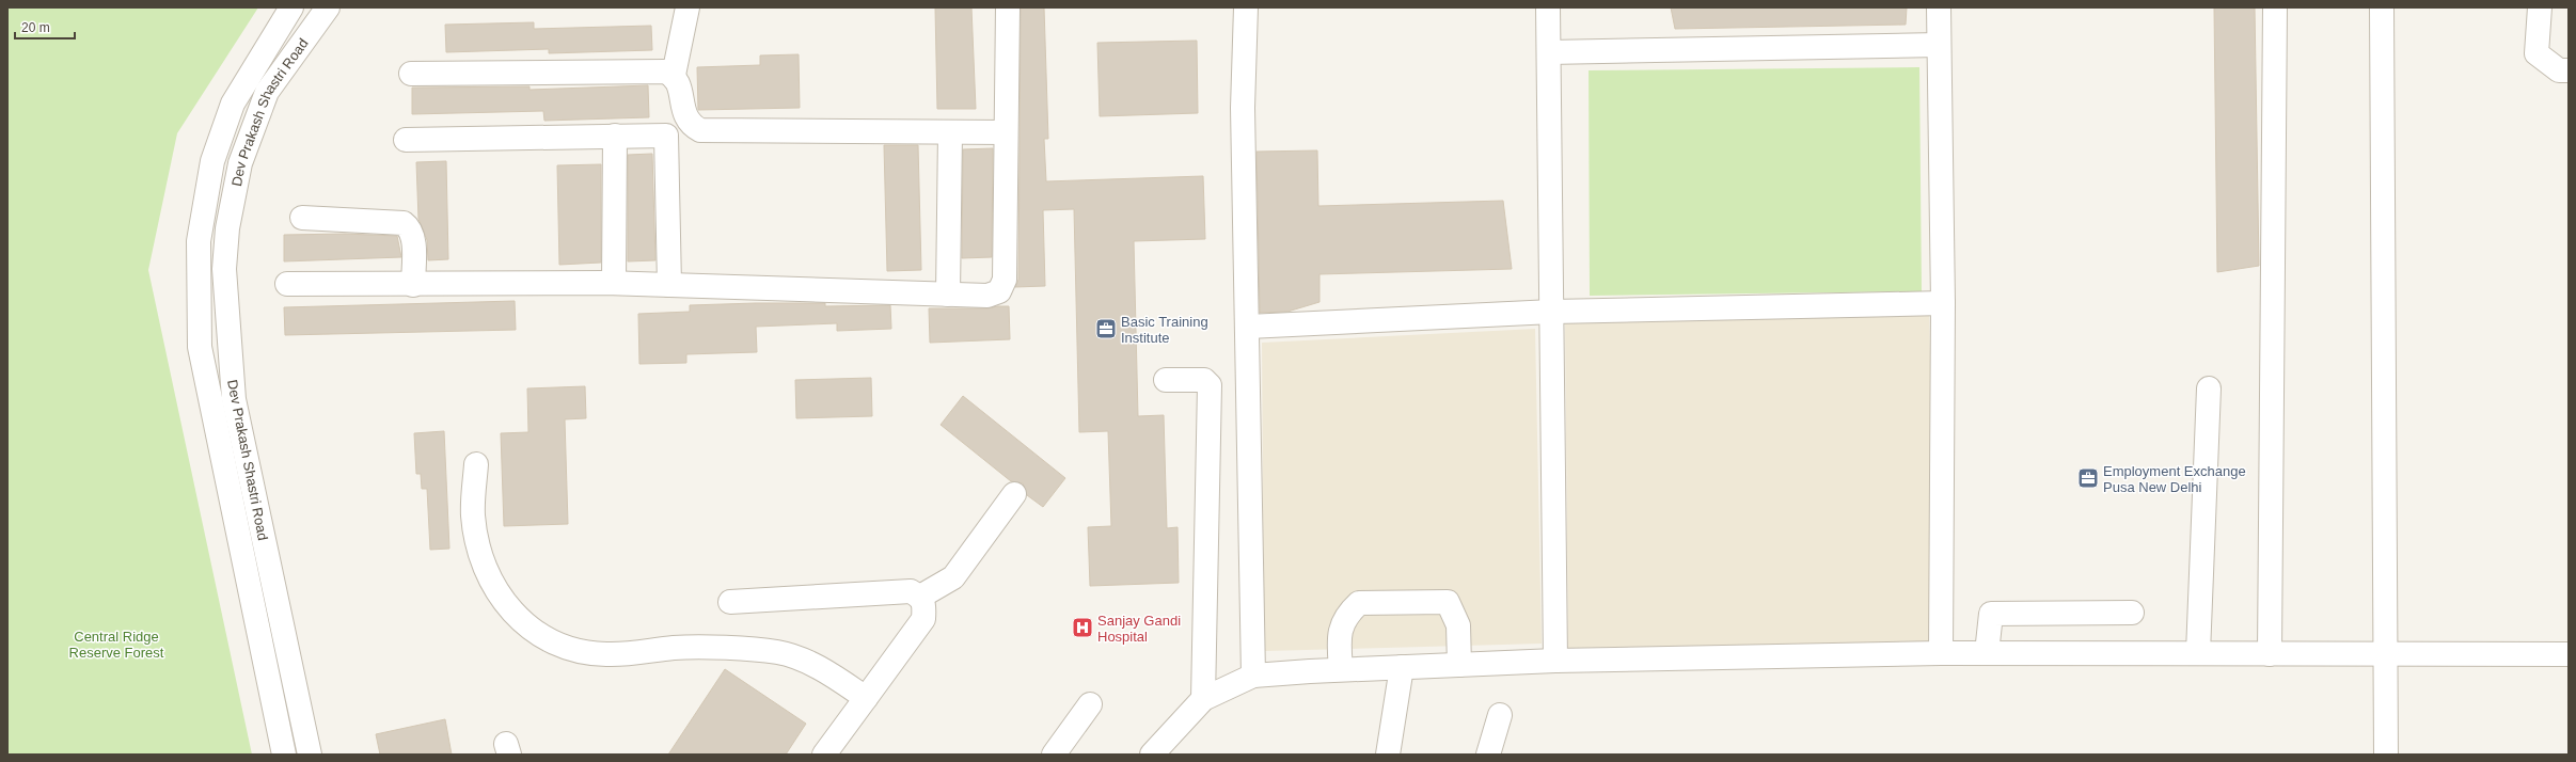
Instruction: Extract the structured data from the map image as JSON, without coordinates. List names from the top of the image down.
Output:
{
  "streets": {
    "street": ["Dev Prakash Shastri Road"]
  },
  "parks": ["Central Ridge Reserve Forest"],
  "places": {
    "office": ["Basic Training Institute", "Employment Exchange Pusa New Delhi"],
    "hospital": ["Sanjay Gandi Hospital"]
  },
  "scale_bar": "20 m"
}
